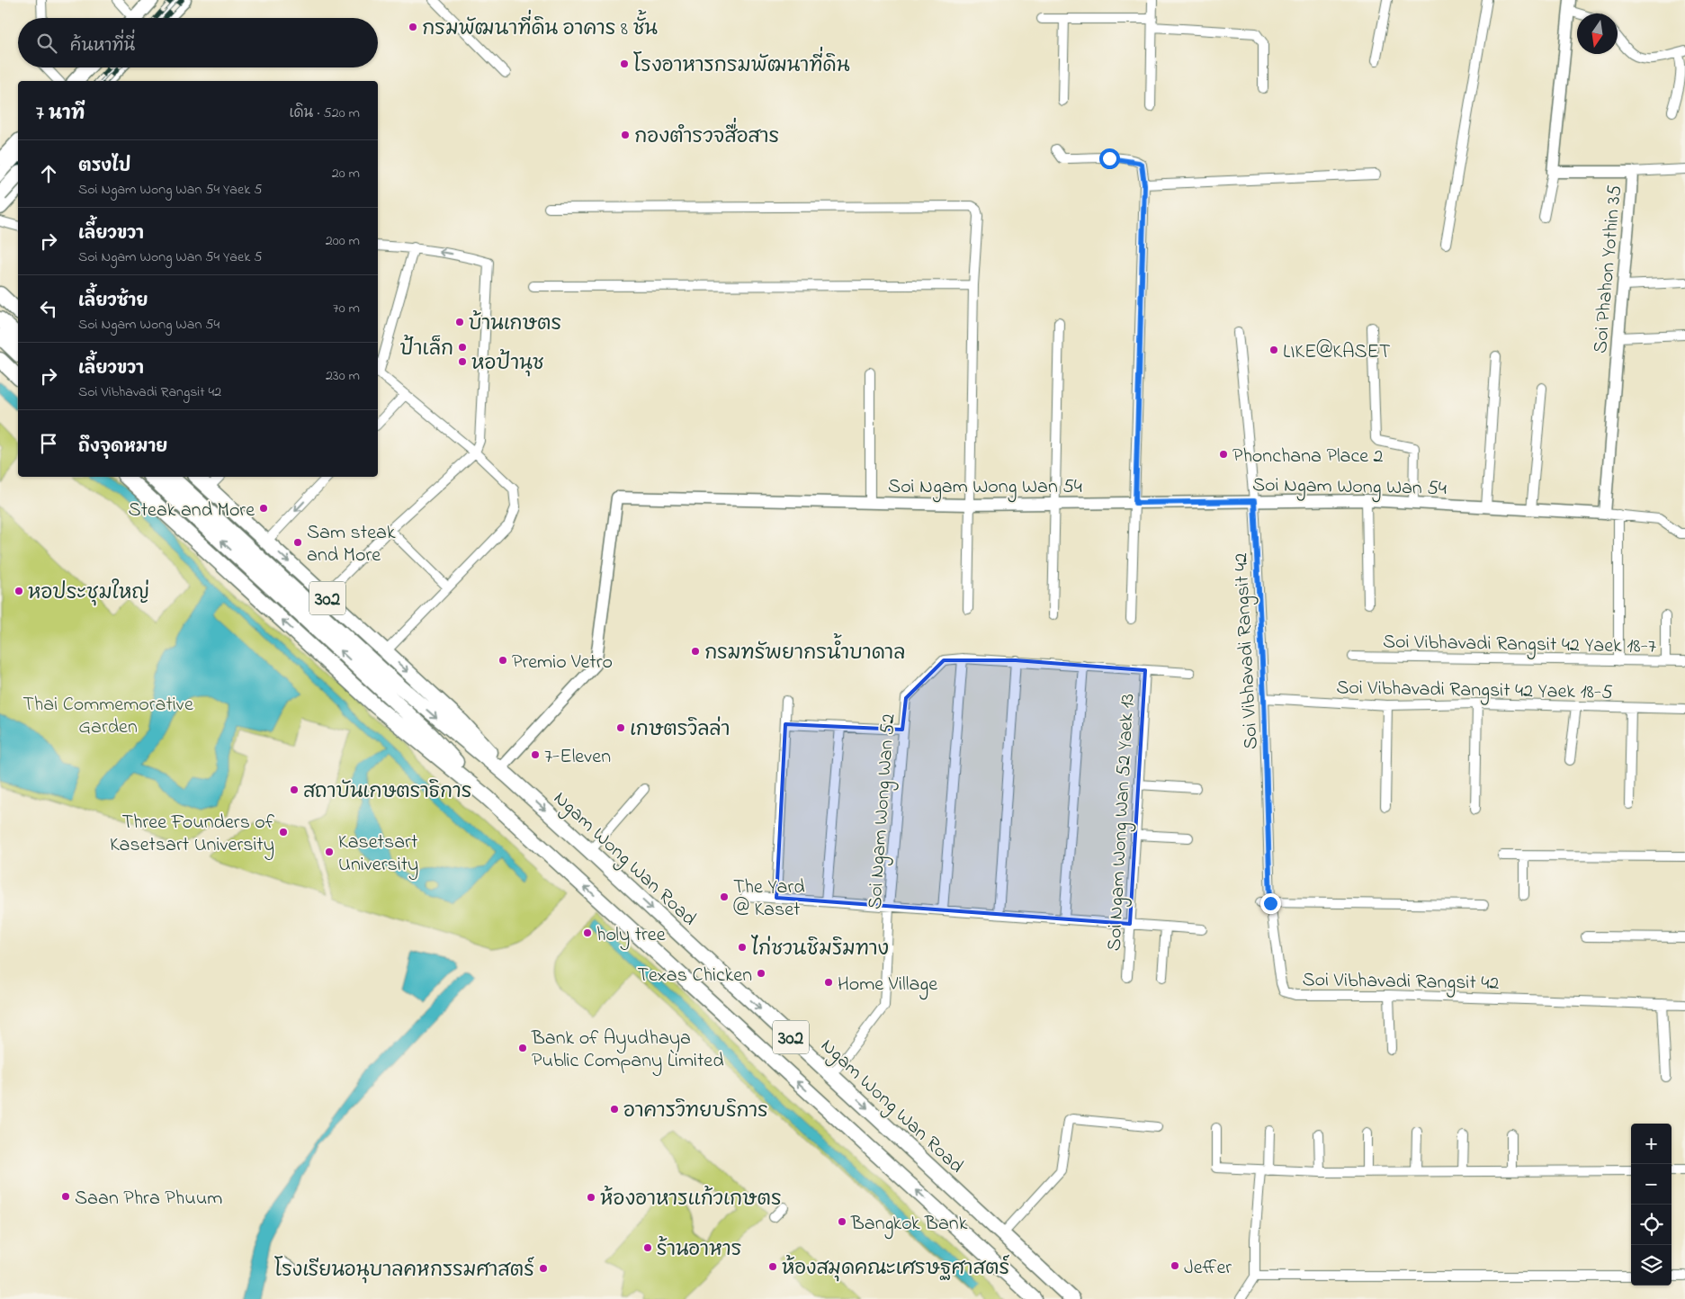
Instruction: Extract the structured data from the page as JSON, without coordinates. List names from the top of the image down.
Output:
{
  "streets": {
    "main road": ["302", "Ngam Wong Wan Road"],
    "street": [
      "Soi Phahon Yothin 35",
      "Soi Ngam Wong Wan 54",
      "Soi Vibhavadi Rangsit 42 Yaek 18-7",
      "Soi Vibhavadi Rangsit 42",
      "Soi Vibhavadi Rangsit 42 Yaek 18-5",
      "Soi Ngam Wong Wan 52",
      "Soi Ngam Wong Wan 52 Yaek 13"
    ]
  },
  "crossings": [
    ["Soi Phahon Yothin 35", "Soi Ngam Wong Wan 54"],
    ["Soi Ngam Wong Wan 54", "Soi Vibhavadi Rangsit 42"],
    ["Soi Ngam Wong Wan 54", "Ngam Wong Wan Road"],
    ["Soi Vibhavadi Rangsit 42", "Soi Vibhavadi Rangsit 42 Yaek 18-5"],
    ["Soi Ngam Wong Wan 52", "Soi Ngam Wong Wan 52 Yaek 13"],
    ["Soi Ngam Wong Wan 52", "Ngam Wong Wan Road"]
  ],
  "parks": ["Thai Commemorative Garden"],
  "places": [
    "กรมพัฒนาที่ดิน อาคาร 8 ชั้น",
    "โรงอาหารกรมพัฒนาที่ดิน",
    "กองตำรวจสื่อสาร",
    "บ้านเกษตร",
    "ป้าเล็ก",
    "LIKE@KASET",
    "หอป้านุช",
    "Phonchana Place 2",
    "Steak and More",
    "Sam steak and More",
    "หอประชุมใหญ่",
    "กรมทรัพยากรน้ำบาดาล",
    "Premio Vetro",
    "เกษตรวิลล่า",
    "7-Eleven",
    "สถาบันเกษตราธิการ",
    "Three Founders of Kasetsart University",
    "Kasetsart University",
    "The Yard @ Kaset",
    "holy tree",
    "ไก่ชวนชิมริมทาง",
    "Texas Chicken",
    "Home Village",
    "Bank of Ayudhaya Public Company Limited",
    "อาคารวิทยบริการ",
    "Saan Phra Phuum",
    "ห้องอาหารแก้วเกษตร",
    "Bangkok Bank",
    "ร้านอาหาร",
    "Jeffer",
    "ห้องสมุดคณะเศรษฐศาสตร์",
    "โรงเรียนอนุบาลคหกรรมศาสตร์"
  ],
  "north": "bottom",
  "page": {
    "search": "ค้นหาที่นี่",
    "heading": ["7 นาที", "เดิน · 520 m"],
    "list": [
      ["ตรงไป", "Soi Ngam Wong Wan 54 Yaek 5", "20 m"],
      ["เลี้ยวขวา", "Soi Ngam Wong Wan 54 Yaek 5", "200 m"],
      ["เลี้ยวซ้าย", "Soi Ngam Wong Wan 54", "70 m"],
      ["เลี้ยวขวา", "Soi Vibhavadi Rangsit 42", "230 m"],
      "ถึงจุดหมาย"
    ],
    "map_buttons": ["+", "−"]
  }
}
